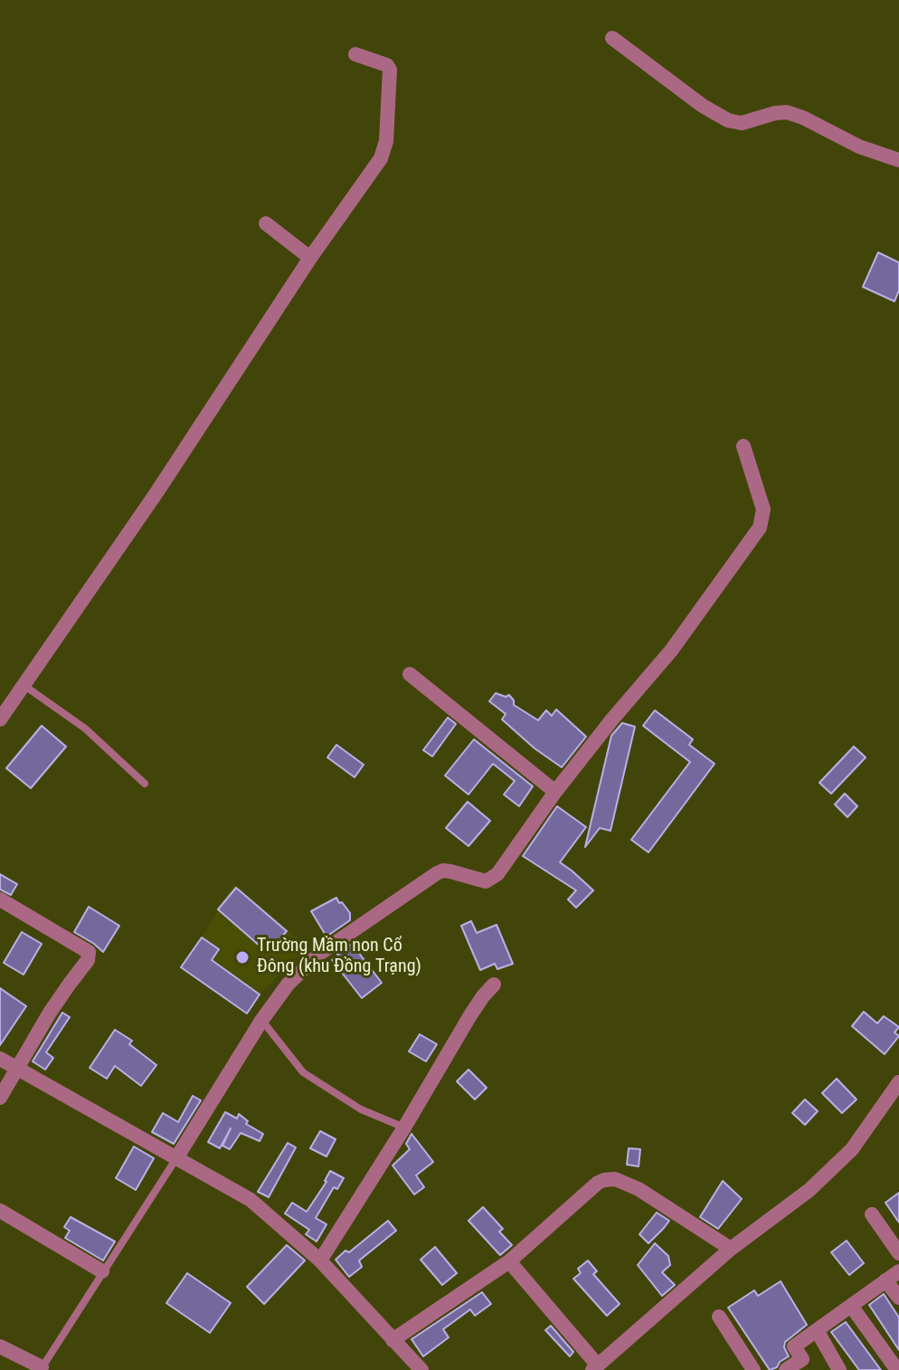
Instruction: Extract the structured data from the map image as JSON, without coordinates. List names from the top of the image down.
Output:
{
  "places": ["Trường Mầm non Cổ Đông (khu Đồng Trạng)"]
}
